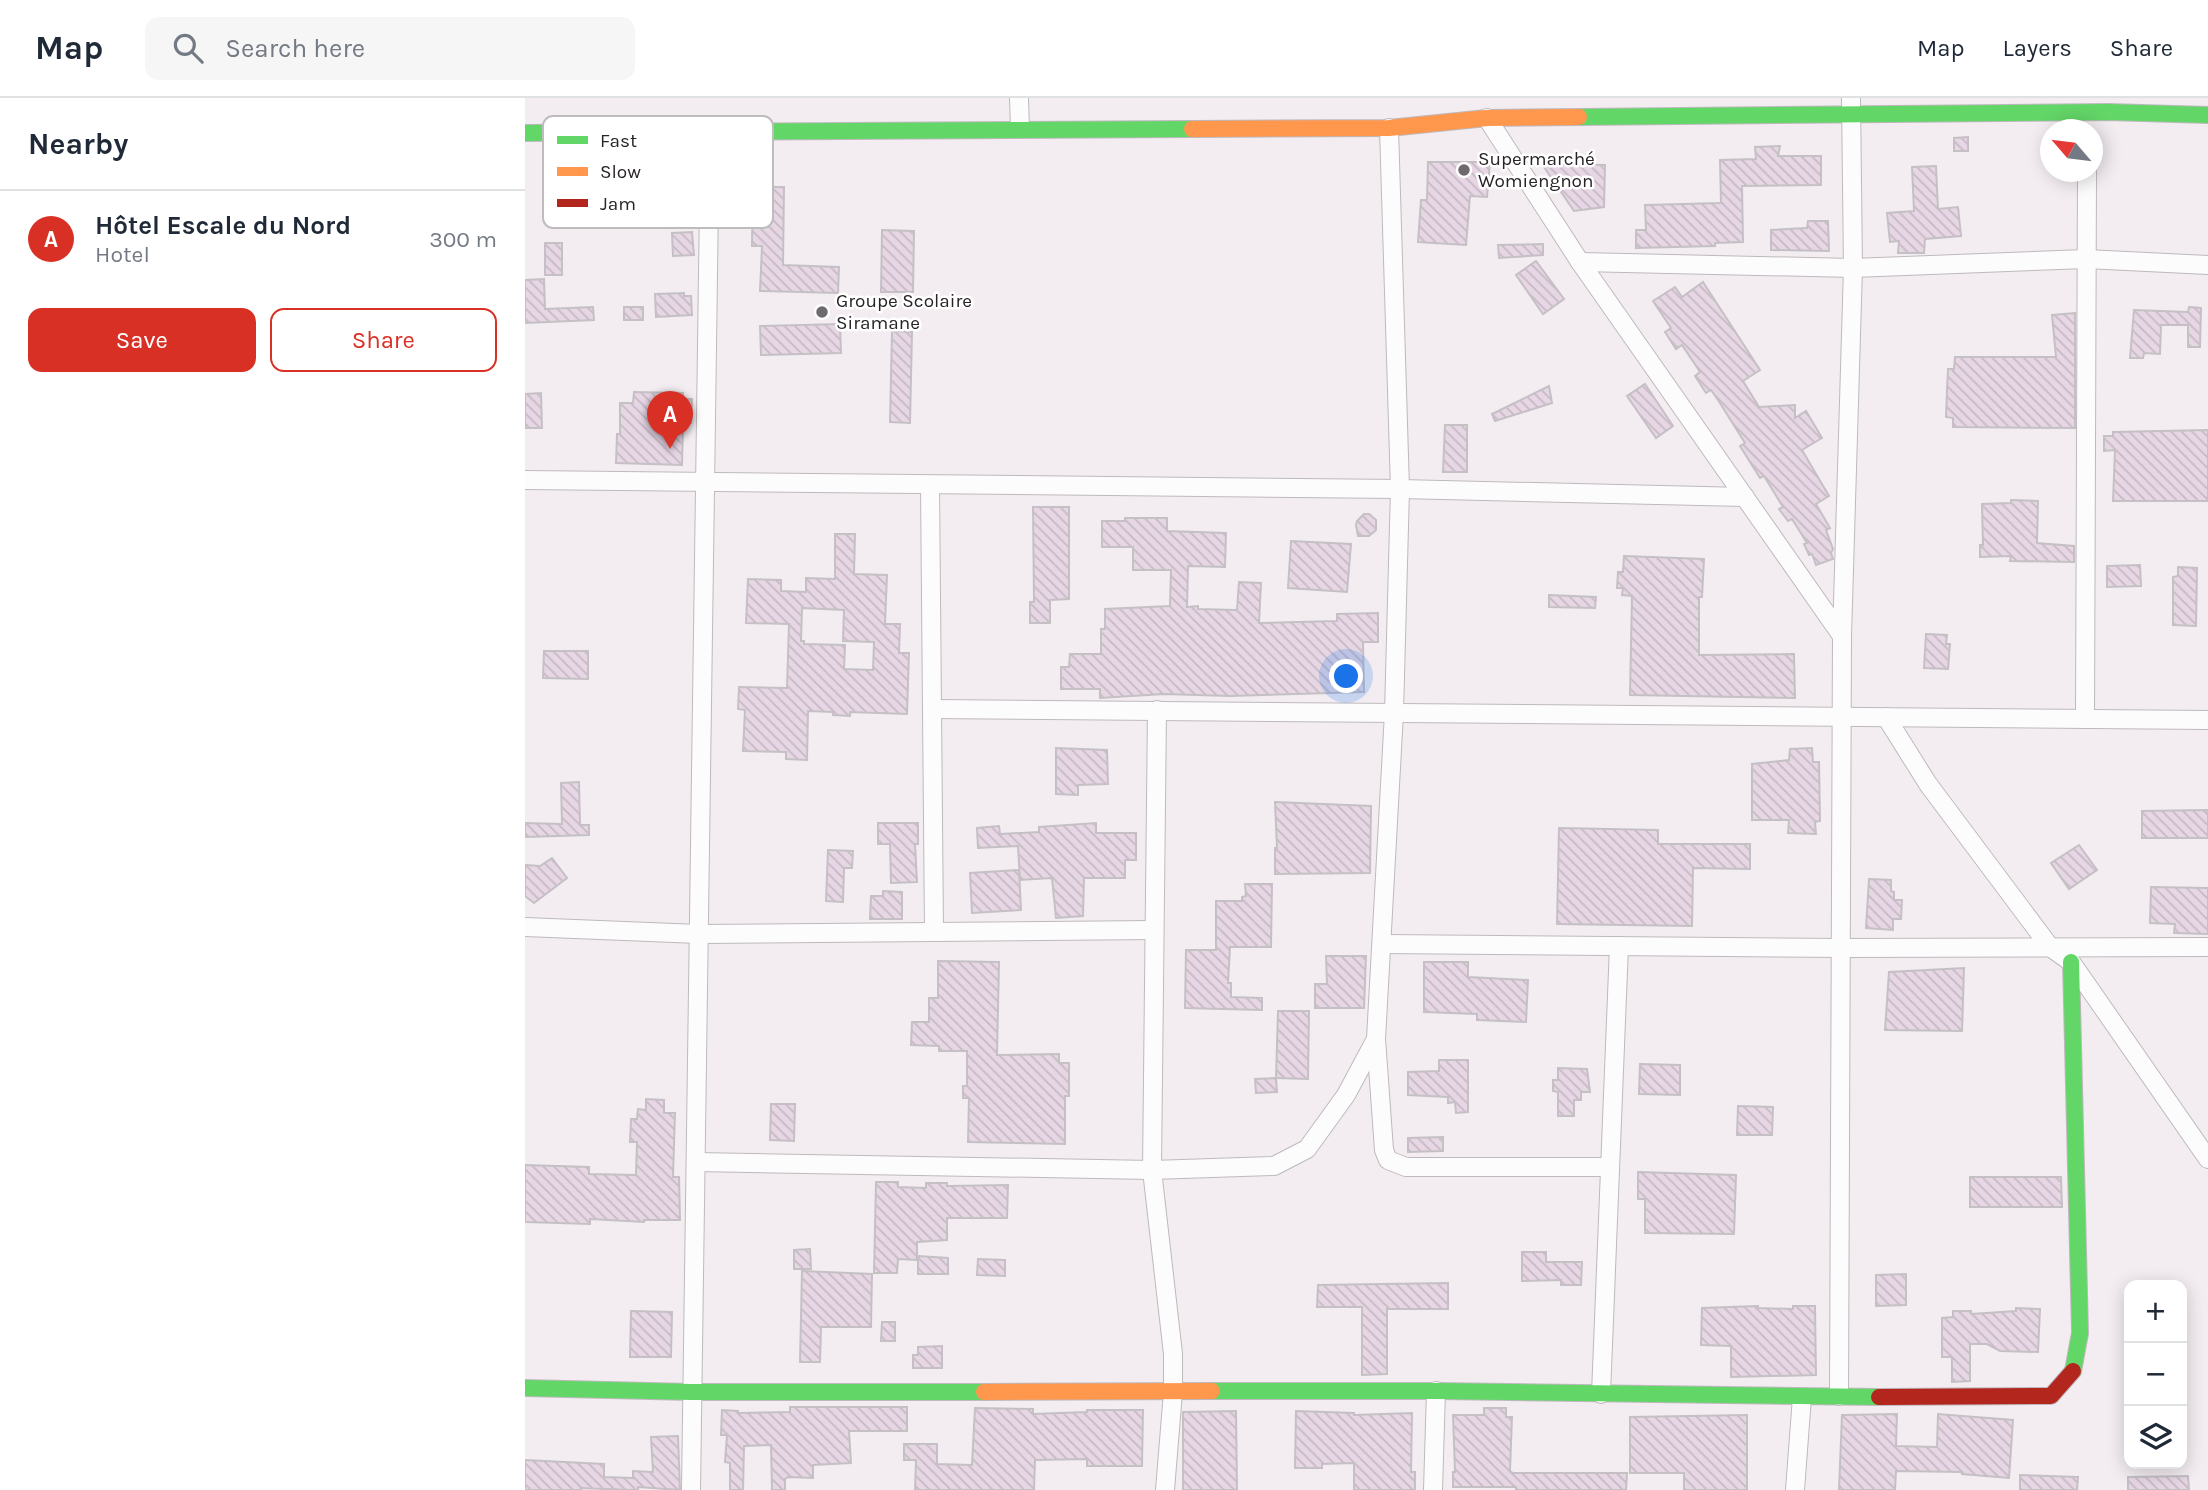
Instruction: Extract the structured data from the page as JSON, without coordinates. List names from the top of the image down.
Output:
{
  "places": ["Supermarché Womiengnon", "Groupe Scolaire Siramane"],
  "legend": ["Fast", "Slow", "Jam"],
  "north": "top left",
  "page": {
    "header": "Map",
    "search": "Search here",
    "nav": ["Map", "Layers", "Share"],
    "heading": "Nearby",
    "list": [
      {
        "mark": "A",
        "name": "Hôtel Escale du Nord",
        "note": "Hotel",
        "value": "300 m"
      }
    ],
    "buttons": ["Save", "Share"],
    "pins": "A",
    "map_buttons": ["+", "−"]
  }
}
